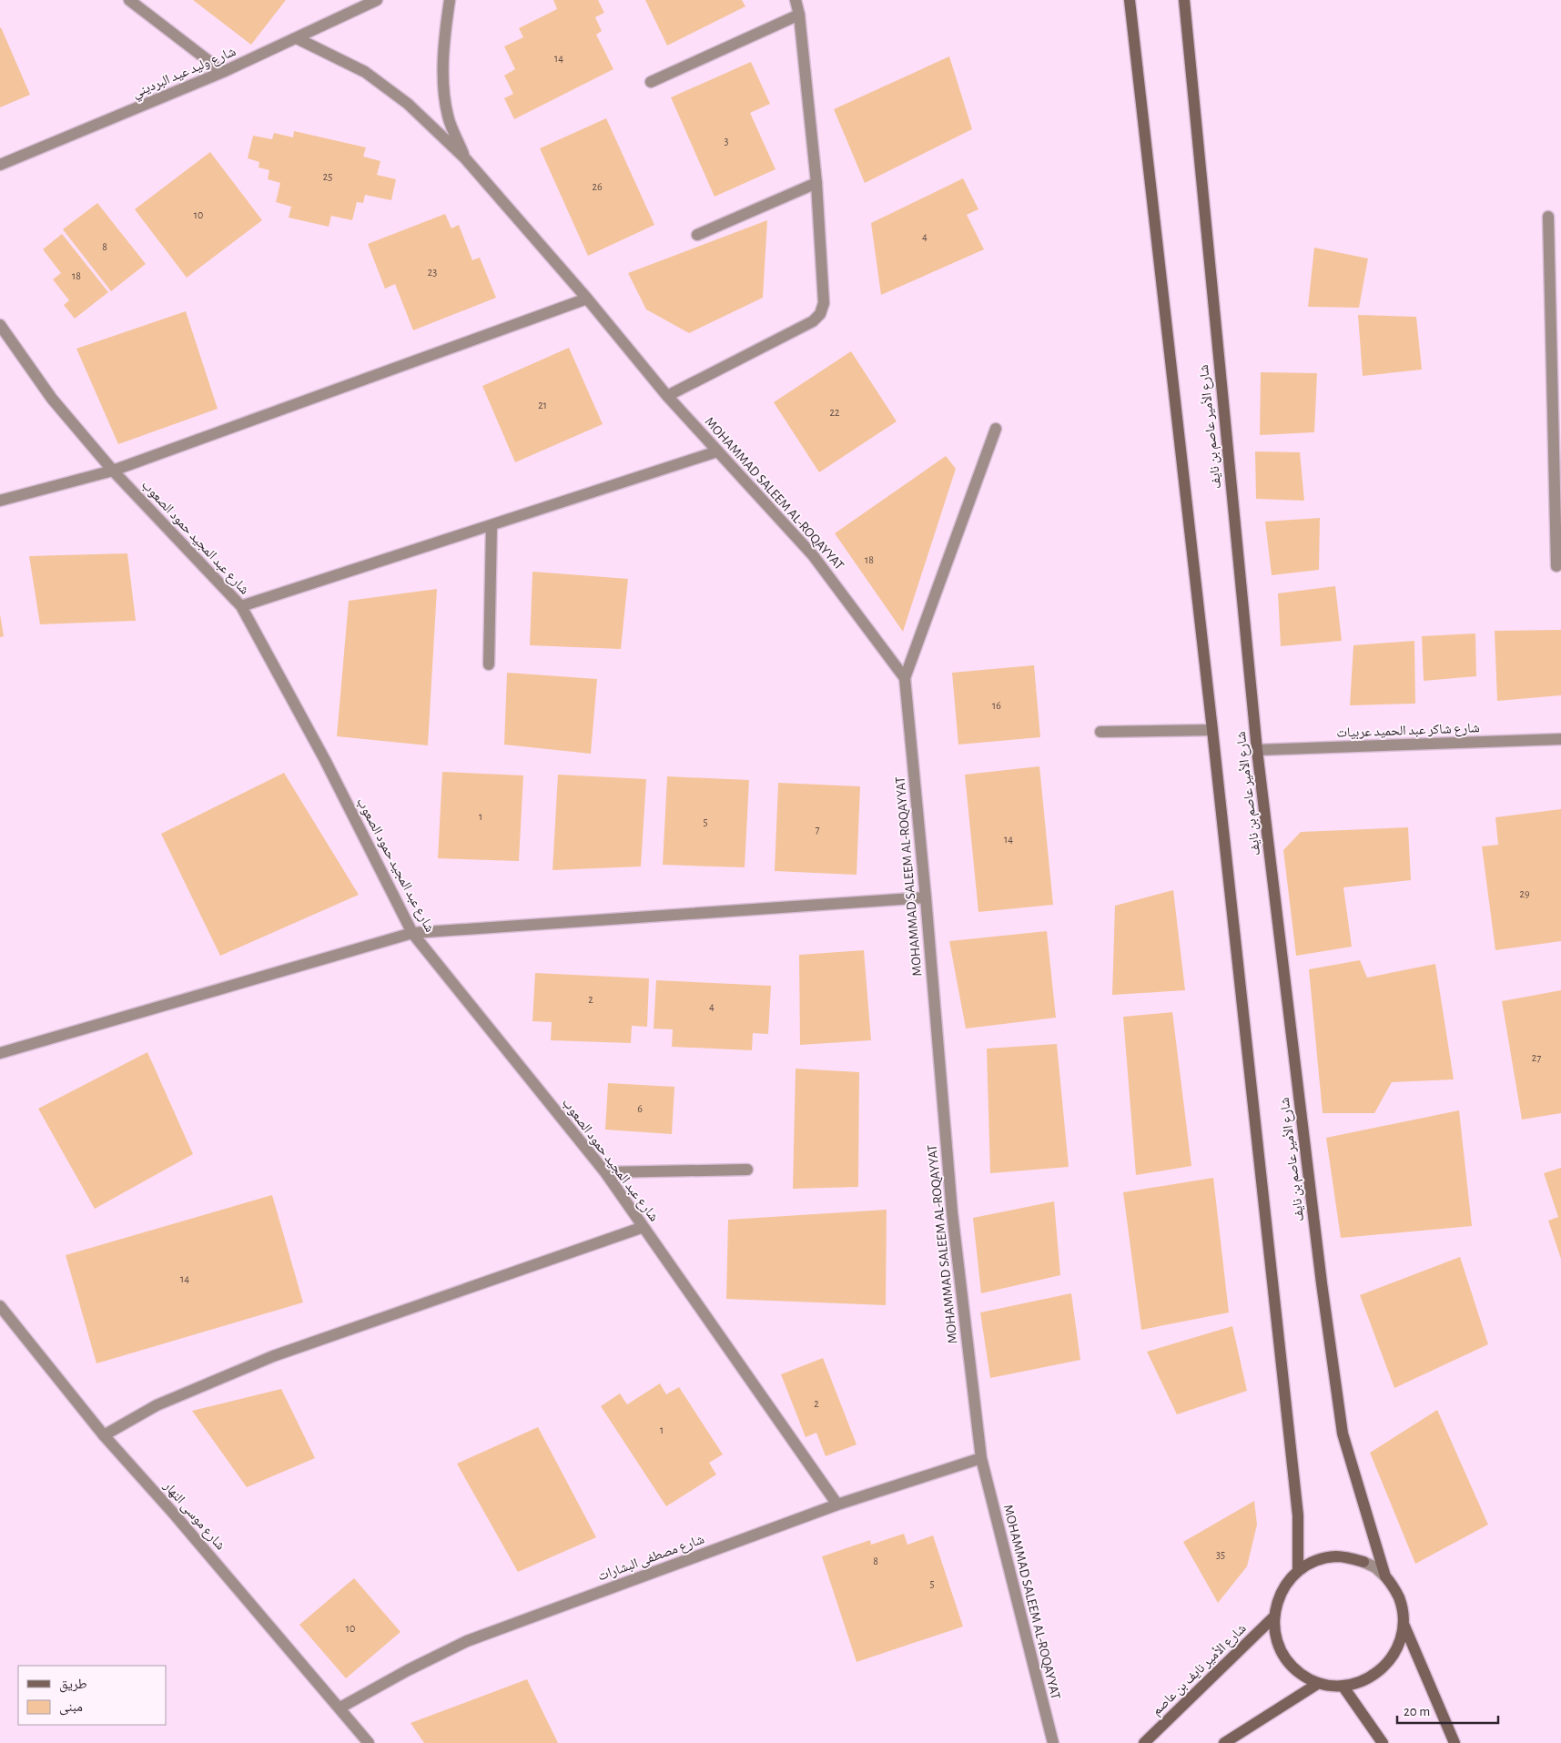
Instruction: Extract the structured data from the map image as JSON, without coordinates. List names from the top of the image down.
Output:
{
  "streets": {
    "main road": ["شارع الأمير عاصم بن نايف", "شارع الأمير نايف بن عاصم"],
    "street": [
      "شارع وليد عيد البرديني",
      "MOHAMMAD SALEEM AL-ROQAYYAT",
      "شارع عبد المجيد حمود الصعوب",
      "شارع شاكر عبد الحميد عربيات",
      "شارع موسى النهار",
      "شارع مصطفى البشارات"
    ]
  },
  "crossings": [
    ["شارع وليد عيد البرديني", "MOHAMMAD SALEEM AL-ROQAYYAT"],
    ["شارع الأمير عاصم بن نايف", "شارع شاكر عبد الحميد عربيات"],
    ["شارع الأمير عاصم بن نايف", "شارع الأمير نايف بن عاصم"],
    ["MOHAMMAD SALEEM AL-ROQAYYAT", "شارع مصطفى البشارات"],
    ["شارع عبد المجيد حمود الصعوب", "شارع مصطفى البشارات"],
    ["شارع موسى النهار", "شارع مصطفى البشارات"]
  ],
  "house_numbers": [
    "14",
    "3",
    "25",
    "26",
    "10",
    "4",
    "8",
    "23",
    "18",
    "21",
    "22",
    "18",
    "16",
    "1",
    "5",
    "7",
    "14",
    "29",
    "2",
    "4",
    "27",
    "6",
    "14",
    "2",
    "1",
    "35",
    "8",
    "5",
    "10"
  ],
  "legend": ["طريق", "مبنى"],
  "scale_bar": "20 m"
}
